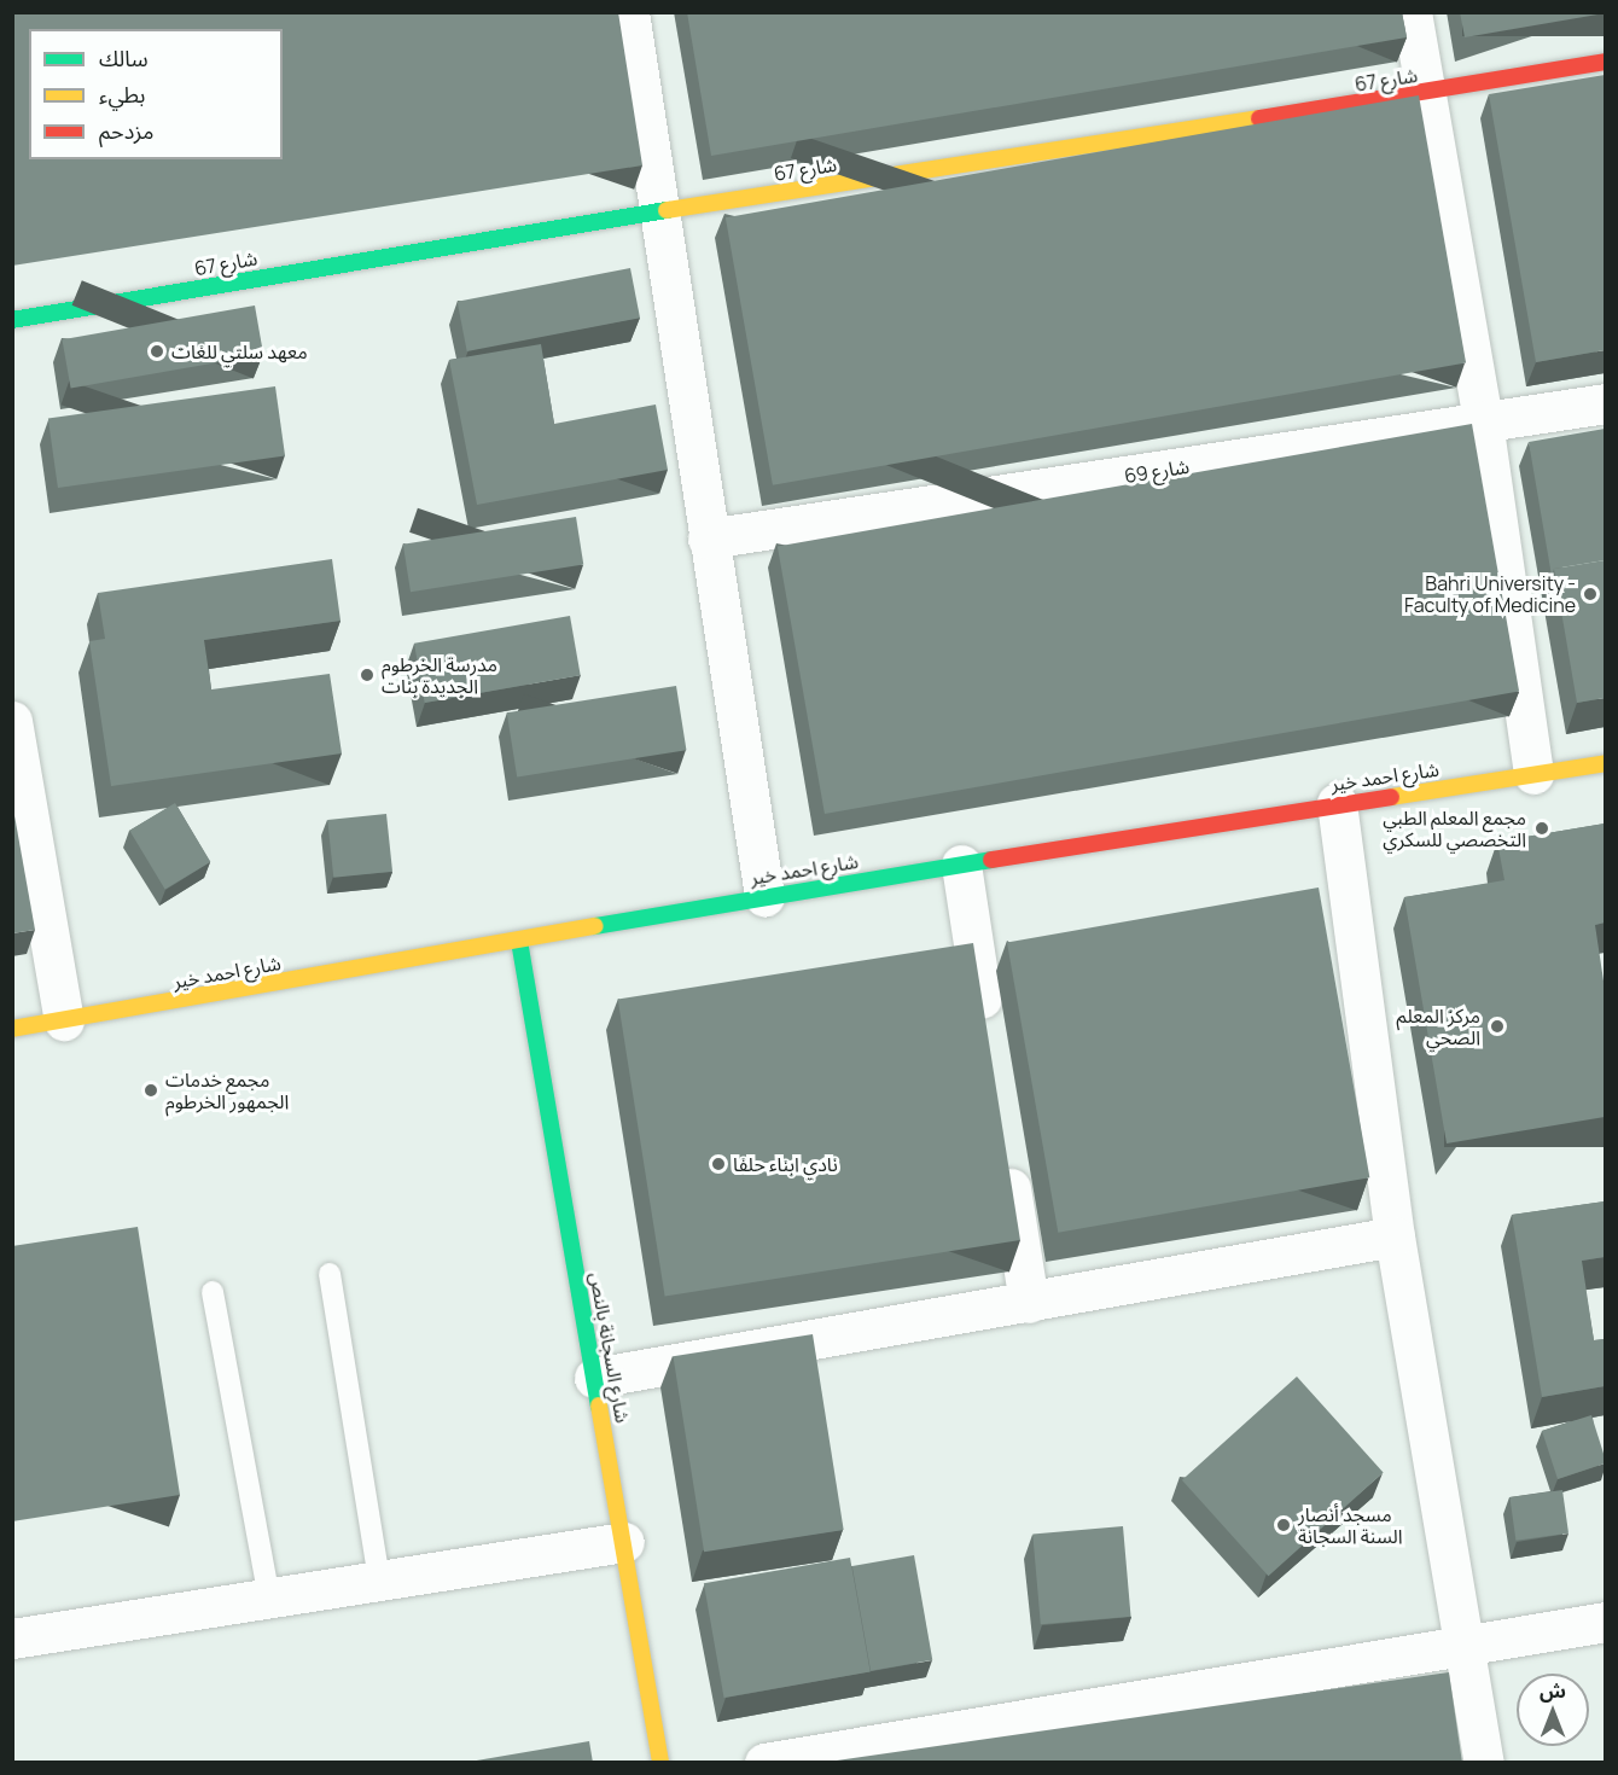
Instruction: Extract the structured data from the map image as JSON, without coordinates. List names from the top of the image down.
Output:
{
  "streets": {
    "street": [
      "شارع 67",
      "شارع 69",
      "شارع احمد خير",
      "شارع السجانة بالنص"
    ]
  },
  "crossings": [
    ["شارع احمد خير", "شارع السجانة بالنص"]
  ],
  "places": [
    "معهد سلتي للغات",
    "Bahri University - Faculty of Medicine",
    "مدرسة الخرطوم الجديدة بنات",
    "مجمع المعلم الطبي التخصصي للسكري",
    "مركز المعلم الصحي",
    "مجمع خدمات الجمهور الخرطوم",
    "نادي ابناء حلفا",
    "مسجد أنصار السنة السجانة"
  ],
  "legend": ["سالك", "بطيء", "مزدحم"],
  "north": "top"
}
